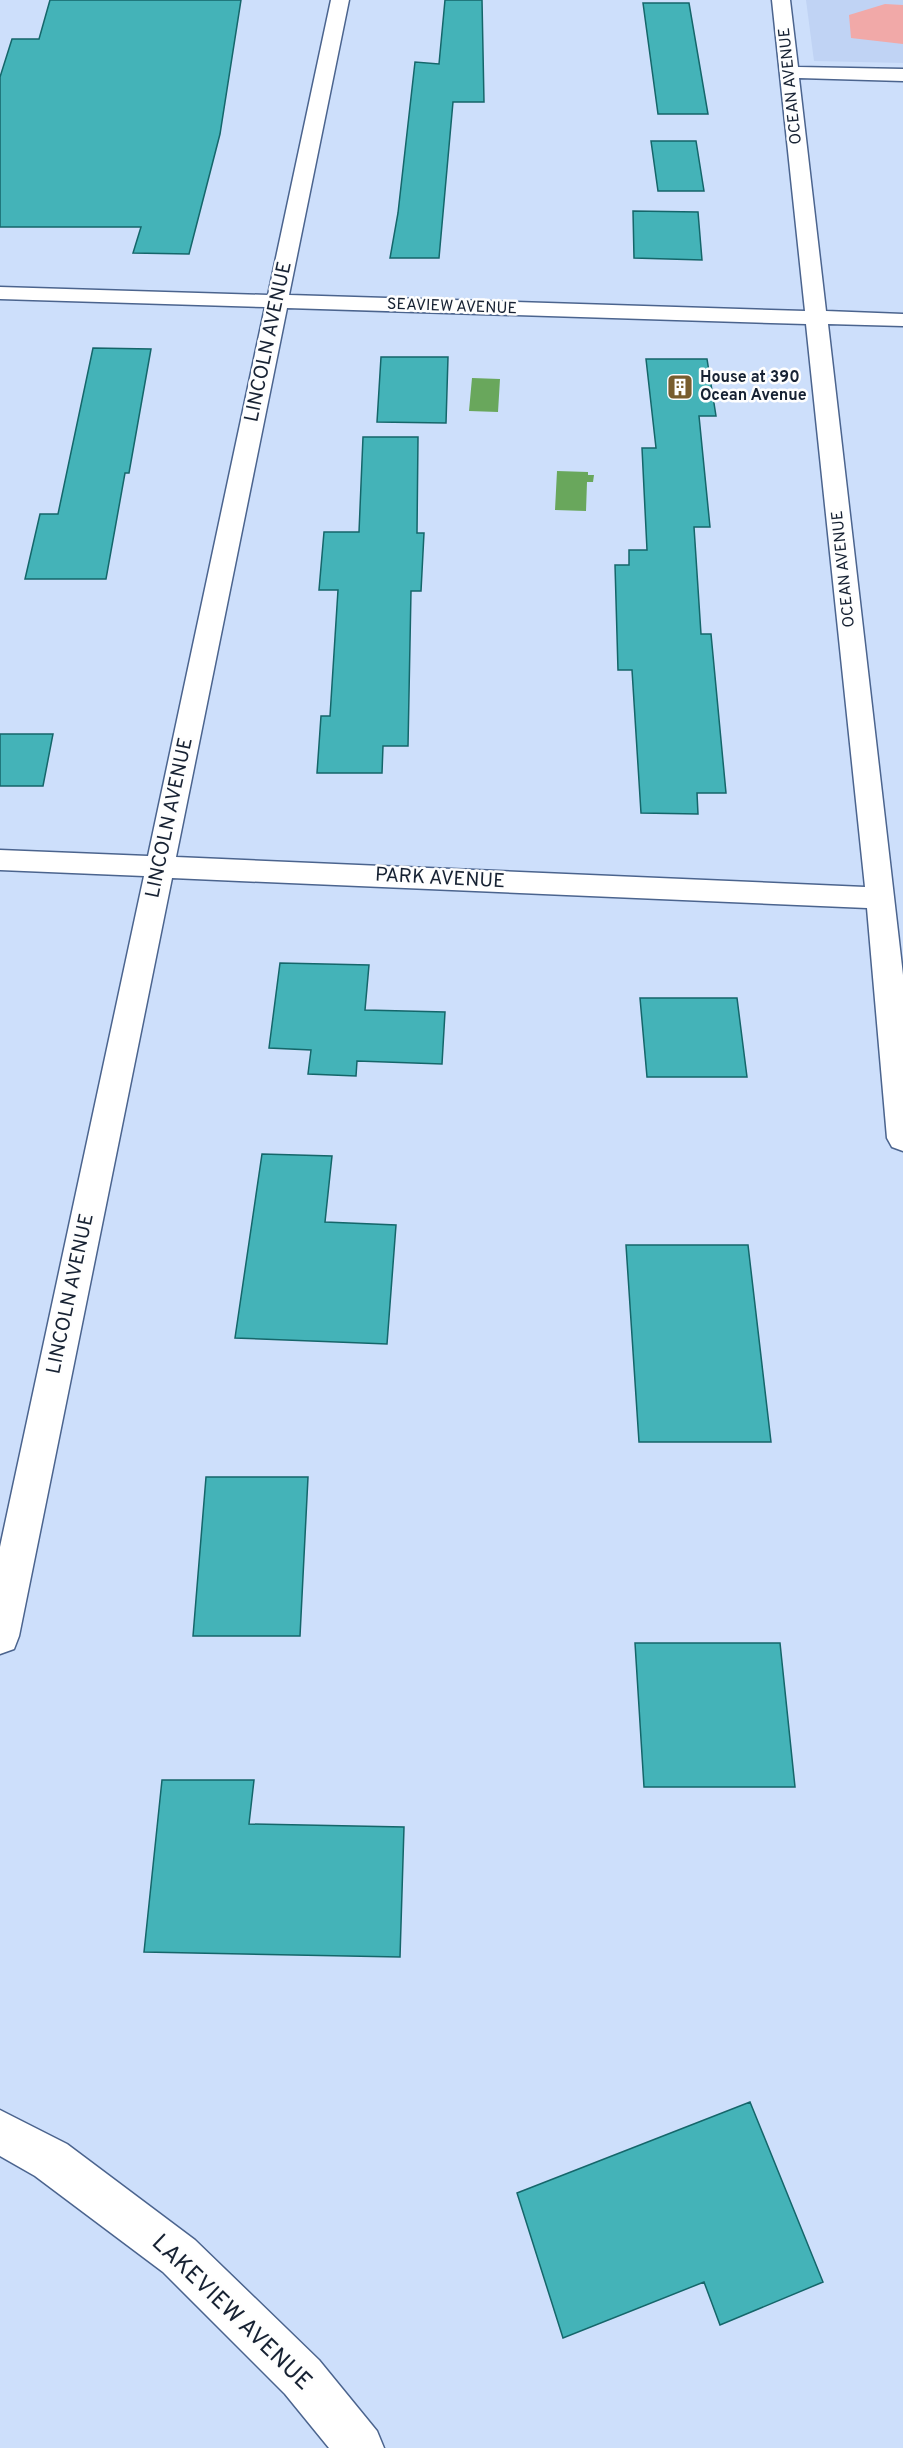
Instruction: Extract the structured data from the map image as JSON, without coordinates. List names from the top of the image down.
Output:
{
  "streets": {
    "street": [
      "OCEAN AVENUE",
      "SEAVIEW AVENUE",
      "LINCOLN AVENUE",
      "PARK AVENUE",
      "LAKEVIEW AVENUE"
    ]
  },
  "crossings": [
    ["OCEAN AVENUE", "SEAVIEW AVENUE"],
    ["OCEAN AVENUE", "PARK AVENUE"],
    ["SEAVIEW AVENUE", "LINCOLN AVENUE"],
    ["LINCOLN AVENUE", "PARK AVENUE"]
  ],
  "places": {
    "building": ["House at 390 Ocean Avenue"]
  }
}
